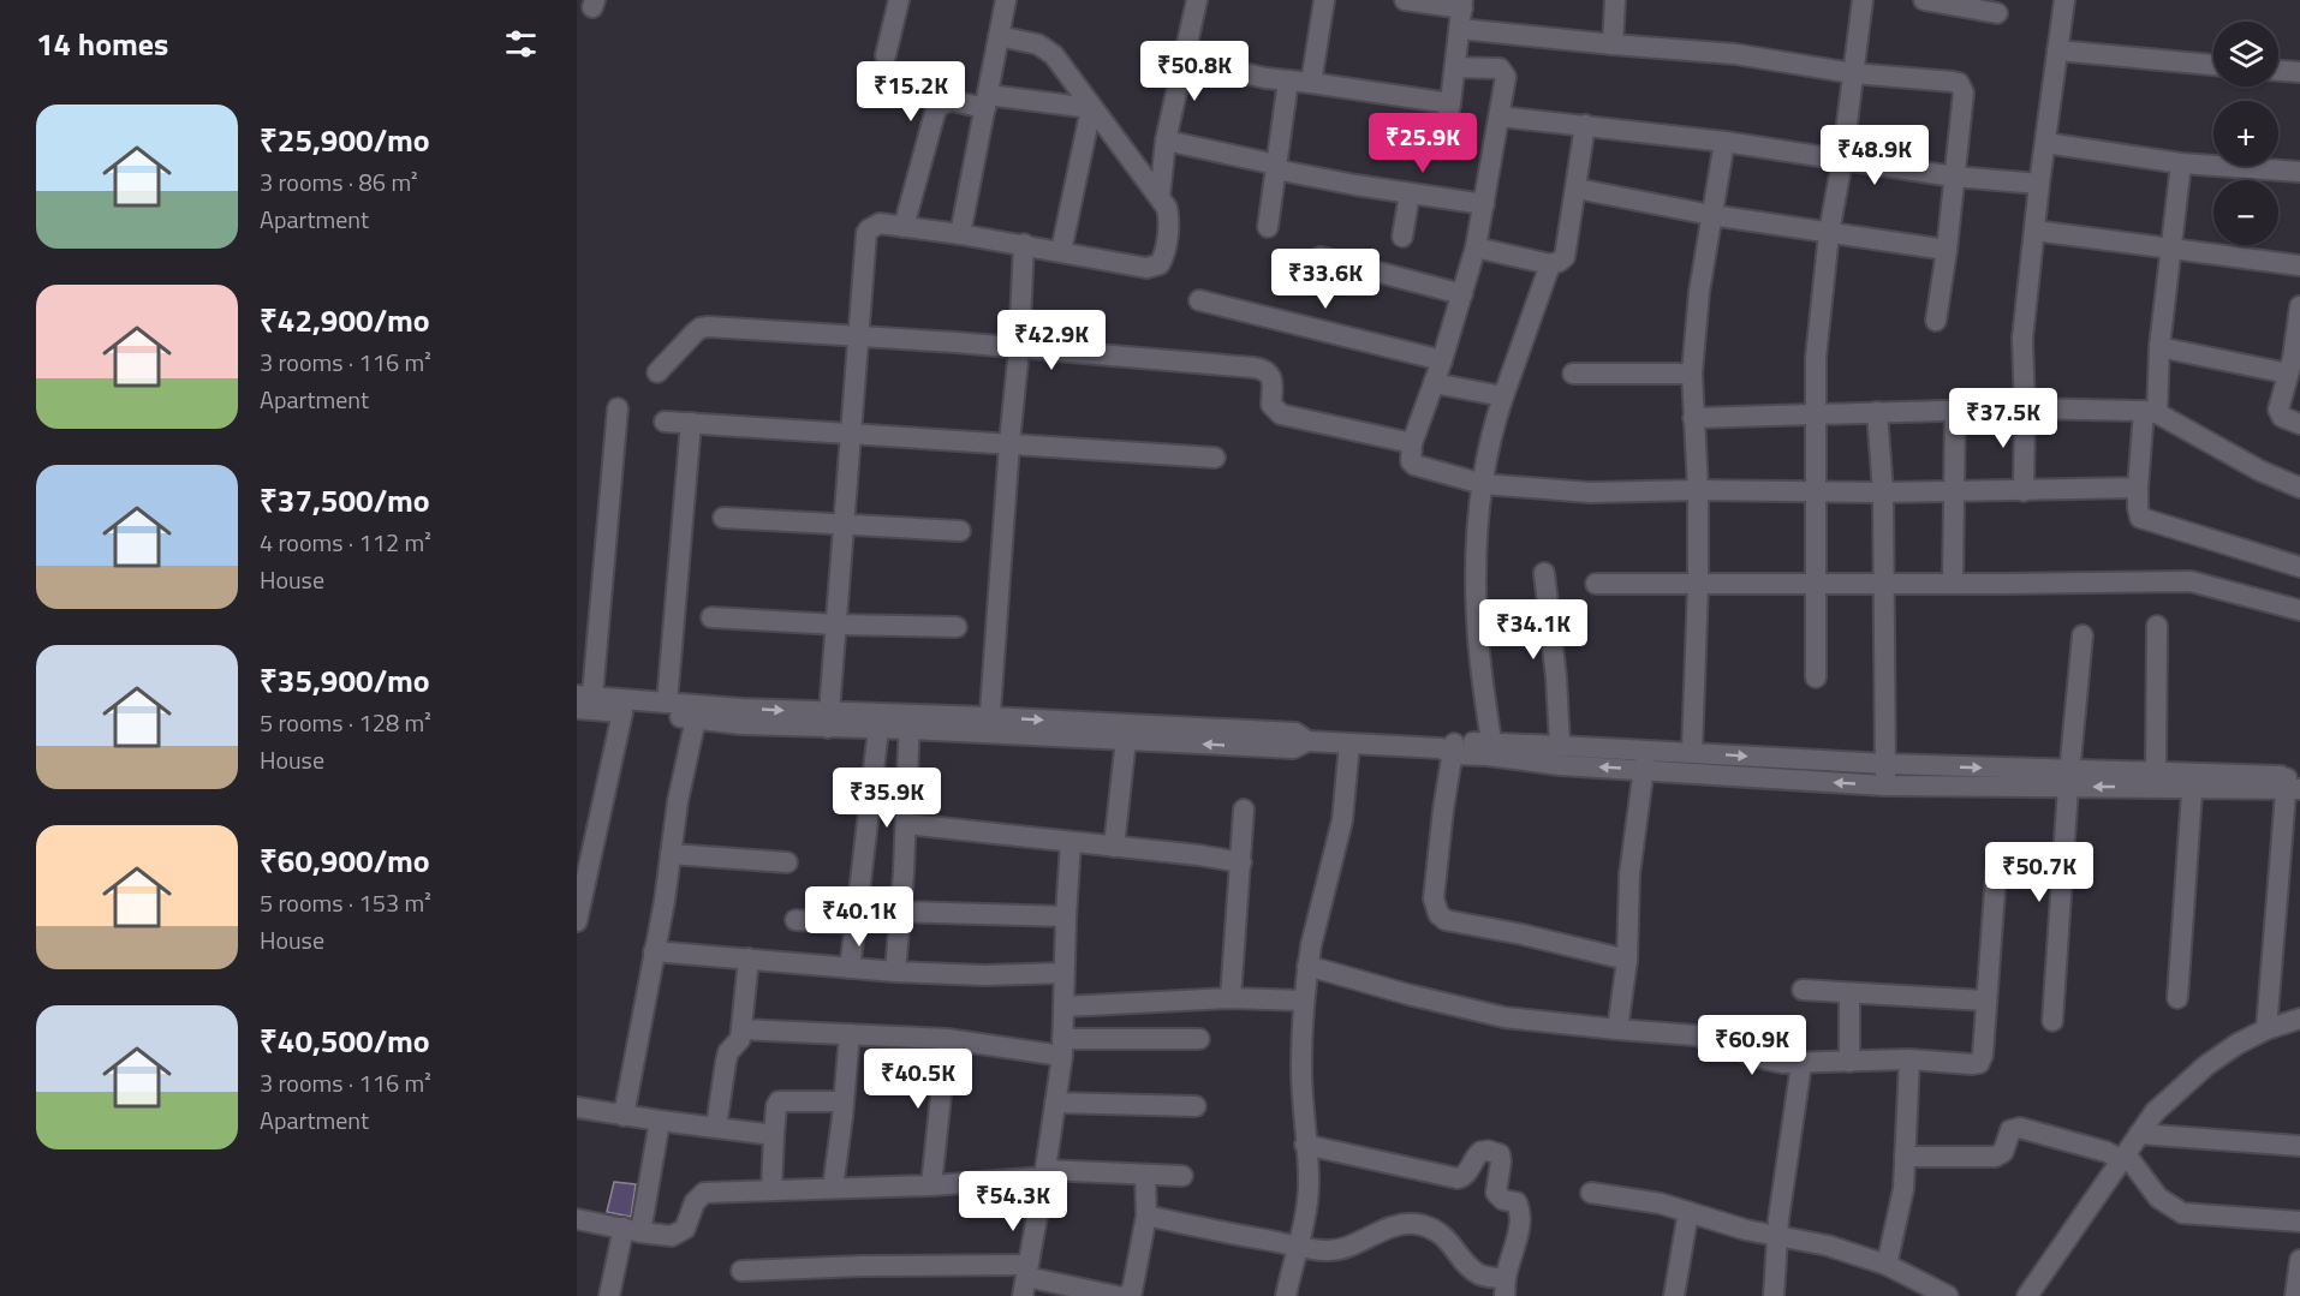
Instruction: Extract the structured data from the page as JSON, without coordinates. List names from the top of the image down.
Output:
{
  "page": {
    "heading": "14 homes",
    "map_buttons": ["+", "−"],
    "price": [
      "₹50.8K",
      "₹15.2K",
      "₹25.9K",
      "₹48.9K",
      "₹33.6K",
      "₹42.9K",
      "₹37.5K",
      "₹34.1K",
      "₹35.9K",
      "₹50.7K",
      "₹40.1K",
      "₹60.9K",
      "₹40.5K",
      "₹54.3K"
    ],
    "list": [
      {
        "name": "₹25,900/mo",
        "note": "3 rooms · 86 m² · Apartment"
      },
      {
        "name": "₹42,900/mo",
        "note": "3 rooms · 116 m² · Apartment"
      },
      {
        "name": "₹37,500/mo",
        "note": "4 rooms · 112 m² · House"
      },
      {
        "name": "₹35,900/mo",
        "note": "5 rooms · 128 m² · House"
      },
      {
        "name": "₹60,900/mo",
        "note": "5 rooms · 153 m² · House"
      },
      {
        "name": "₹40,500/mo",
        "note": "3 rooms · 116 m² · Apartment"
      }
    ]
  }
}
